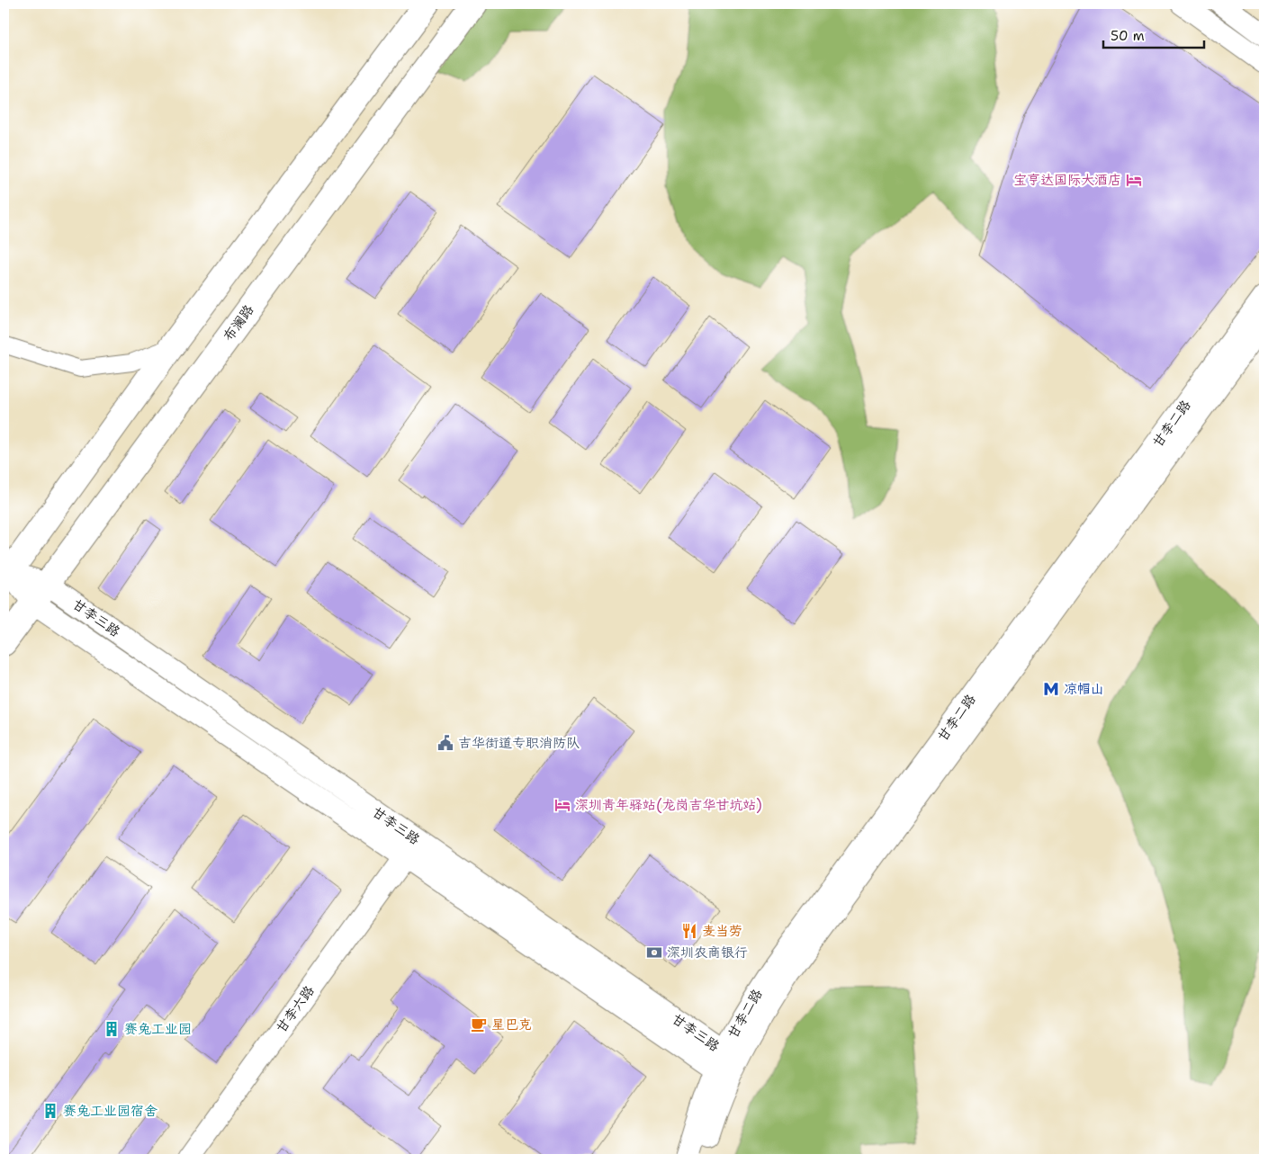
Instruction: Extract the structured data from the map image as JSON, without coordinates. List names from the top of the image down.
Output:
{
  "streets": {
    "main road": [
      "布澜路",
      "甘李二路",
      "甘李三路",
      "甘李六路"
    ]
  },
  "crossings": [
    ["布澜路", "甘李三路"],
    ["甘李二路", "甘李三路"]
  ],
  "places": {
    "hotel": ["宝亨达国际大酒店", "深圳青年驿站(龙岗吉华甘坑站)"],
    "metro station": ["凉帽山"],
    "public building": ["吉华街道专职消防队"],
    "restaurant": ["麦当劳"],
    "bank": ["深圳农商银行"],
    "cafe": ["星巴克"],
    "building": ["赛兔工业园", "赛兔工业园宿舍"]
  },
  "scale_bar": "50 m"
}
